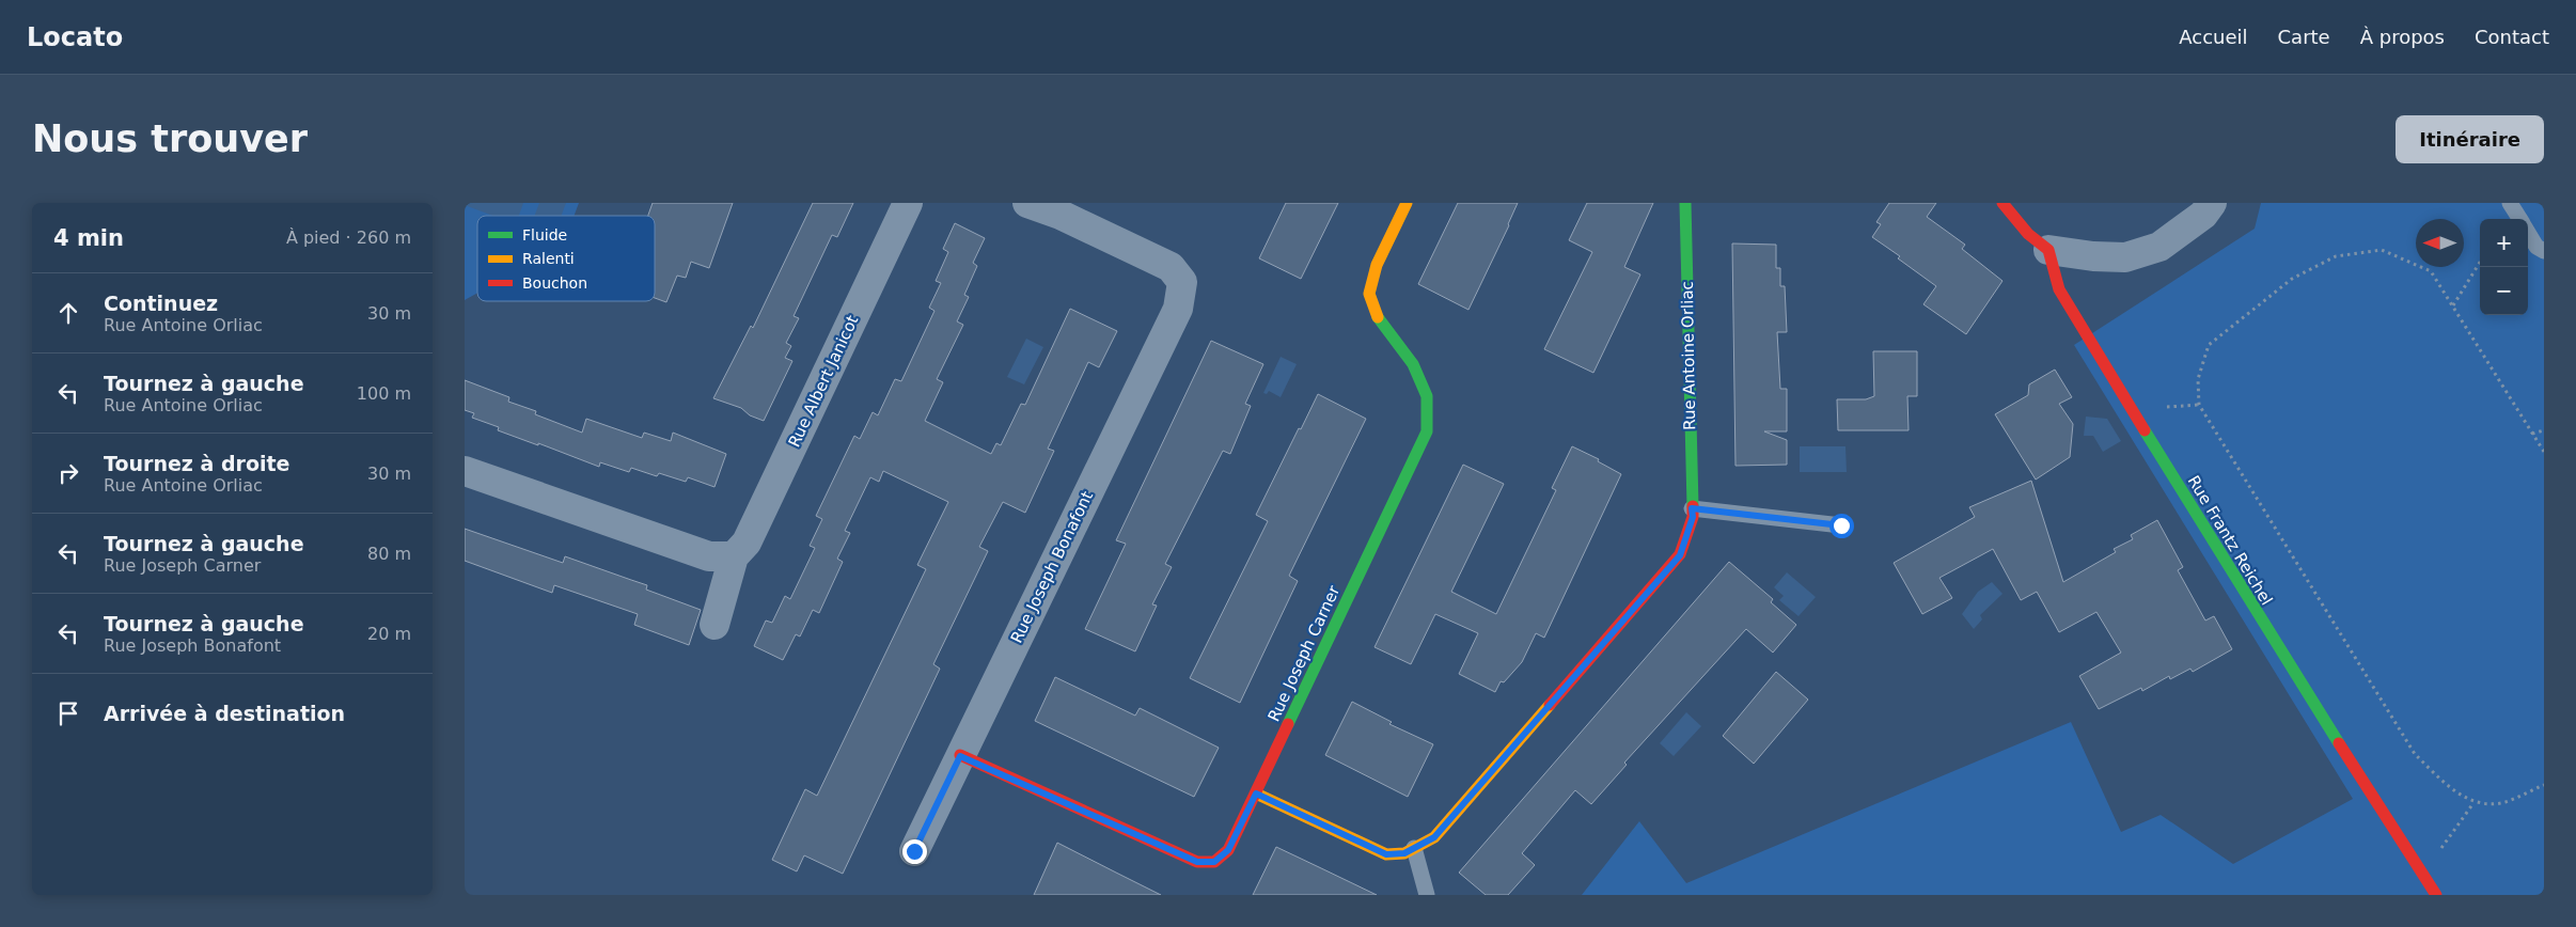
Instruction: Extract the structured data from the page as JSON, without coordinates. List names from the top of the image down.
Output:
{
  "streets": {
    "street": [
      "Rue Antoine Orliac",
      "Rue Albert Janicot",
      "Rue Frantz Reichel",
      "Rue Joseph Bonafont",
      "Rue Joseph Carner"
    ]
  },
  "crossings": [
    ["Rue Antoine Orliac", "Rue Joseph Carner"],
    ["Rue Joseph Bonafont", "Rue Joseph Carner"]
  ],
  "legend": ["Fluide", "Ralenti", "Bouchon"],
  "north": "left",
  "page": {
    "header": "Locato",
    "nav": [
      "Accueil",
      "Carte",
      "À propos",
      "Contact"
    ],
    "buttons": "Itinéraire",
    "title": "Nous trouver",
    "heading": ["4 min", "À pied · 260 m"],
    "map_buttons": ["+", "−"],
    "list": [
      ["Continuez", "Rue Antoine Orliac", "30 m"],
      ["Tournez à gauche", "Rue Antoine Orliac", "100 m"],
      ["Tournez à droite", "Rue Antoine Orliac", "30 m"],
      ["Tournez à gauche", "Rue Joseph Carner", "80 m"],
      ["Tournez à gauche", "Rue Joseph Bonafont", "20 m"],
      "Arrivée à destination"
    ]
  }
}
